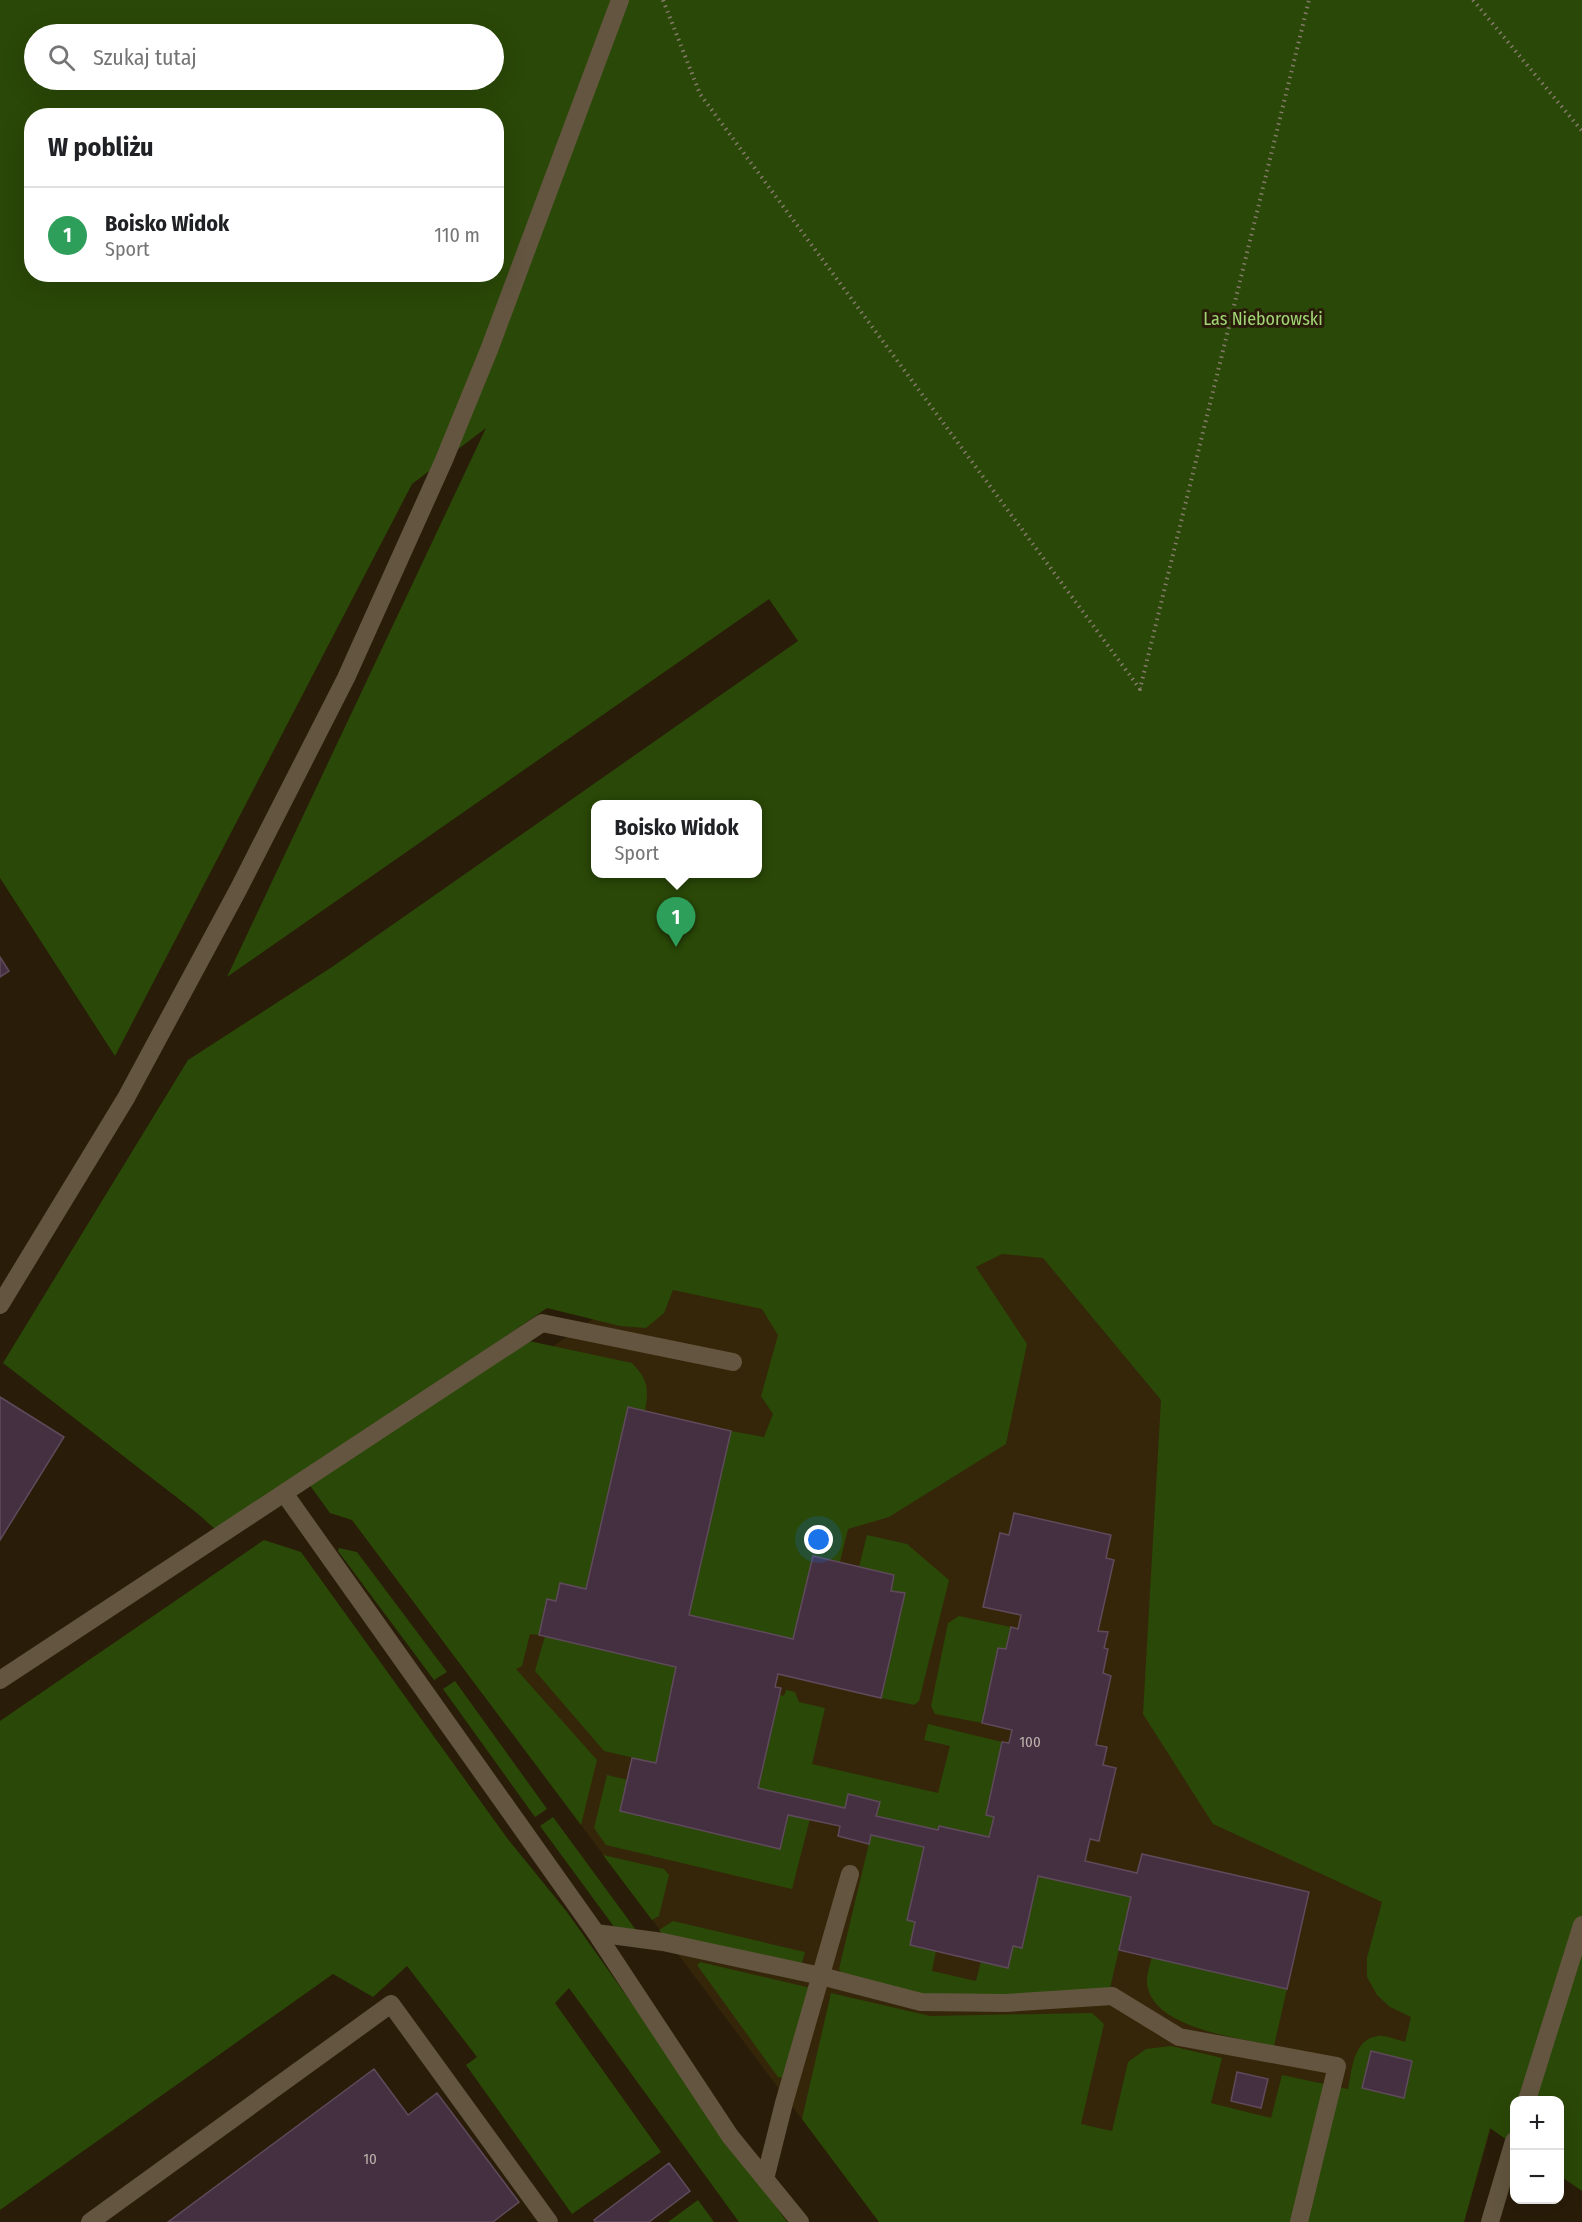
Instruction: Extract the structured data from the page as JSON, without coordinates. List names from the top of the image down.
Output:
{
  "parks": ["Las Nieborowski"],
  "house_numbers": ["100", "10"],
  "page": {
    "search": "Szukaj tutaj",
    "heading": "W pobliżu",
    "list": [
      {
        "mark": "1",
        "name": "Boisko Widok",
        "note": "Sport",
        "value": "110 m"
      }
    ],
    "popup": ["Boisko Widok", "Sport"],
    "pins": "1",
    "map_buttons": ["+", "−"]
  }
}
